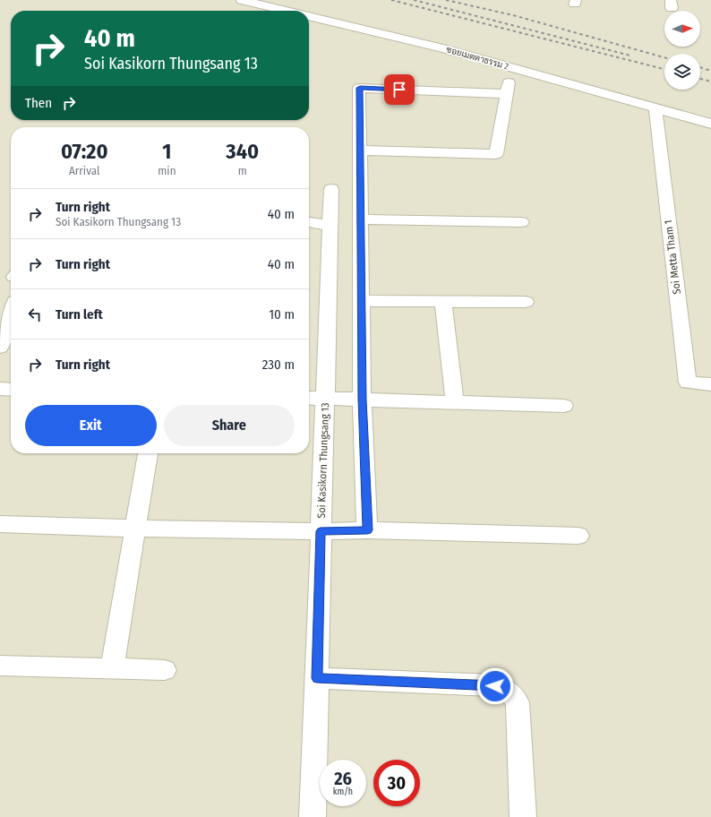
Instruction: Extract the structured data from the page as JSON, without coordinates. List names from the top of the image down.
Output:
{
  "streets": {
    "street": ["ซอยเมตตาธรรม 2", "Soi Metta Tham 1", "Soi Kasikorn Thungsang 13"]
  },
  "crossings": [
    ["ซอยเมตตาธรรม 2", "Soi Metta Tham 1"]
  ],
  "north": "right",
  "page": {
    "turn": ["40 m", "Soi Kasikorn Thungsang 13"],
    "then": "Then",
    "eta": [
      "07:20",
      "Arrival",
      "1",
      "min",
      "340",
      "m"
    ],
    "list": [
      {
        "name": "Turn right",
        "note": "Soi Kasikorn Thungsang 13",
        "value": "40 m"
      },
      {
        "name": "Turn right",
        "value": "40 m"
      },
      {
        "name": "Turn left",
        "value": "10 m"
      },
      {
        "name": "Turn right",
        "value": "230 m"
      }
    ],
    "buttons": ["Exit", "Share"],
    "speed": "26 km/h",
    "limit": "30"
  }
}
